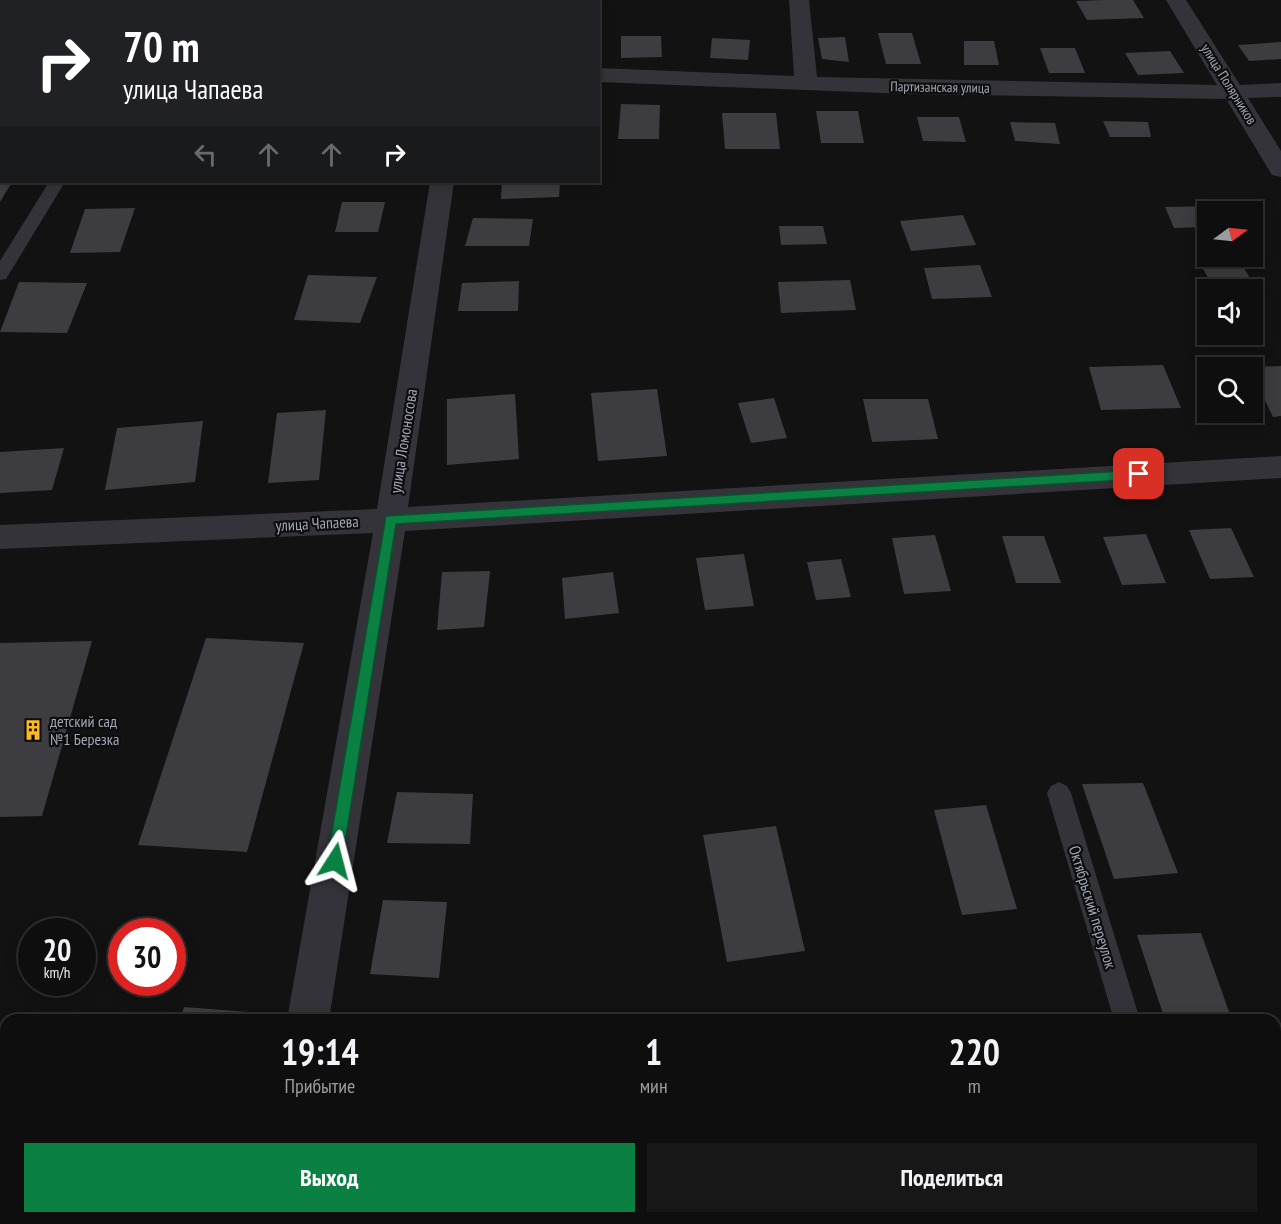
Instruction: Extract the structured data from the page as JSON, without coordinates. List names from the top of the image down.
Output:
{
  "streets": {
    "street": [
      "улица Полярников",
      "Партизанская улица",
      "улица Ломоносова",
      "улица Чапаева"
    ],
    "lane": ["Октябрьский переулок"]
  },
  "crossings": [
    ["улица Полярников", "Партизанская улица"],
    ["улица Ломоносова", "улица Чапаева"]
  ],
  "places": {
    "building": ["детский сад №1 Березка"]
  },
  "north": "right",
  "page": {
    "turn": ["70 m", "улица Чапаева"],
    "speed": "20 km/h",
    "limit": "30",
    "eta": [
      "19:14",
      "Прибытие",
      "1",
      "мин",
      "220",
      "m"
    ],
    "buttons": ["Выход", "Поделиться"]
  }
}
